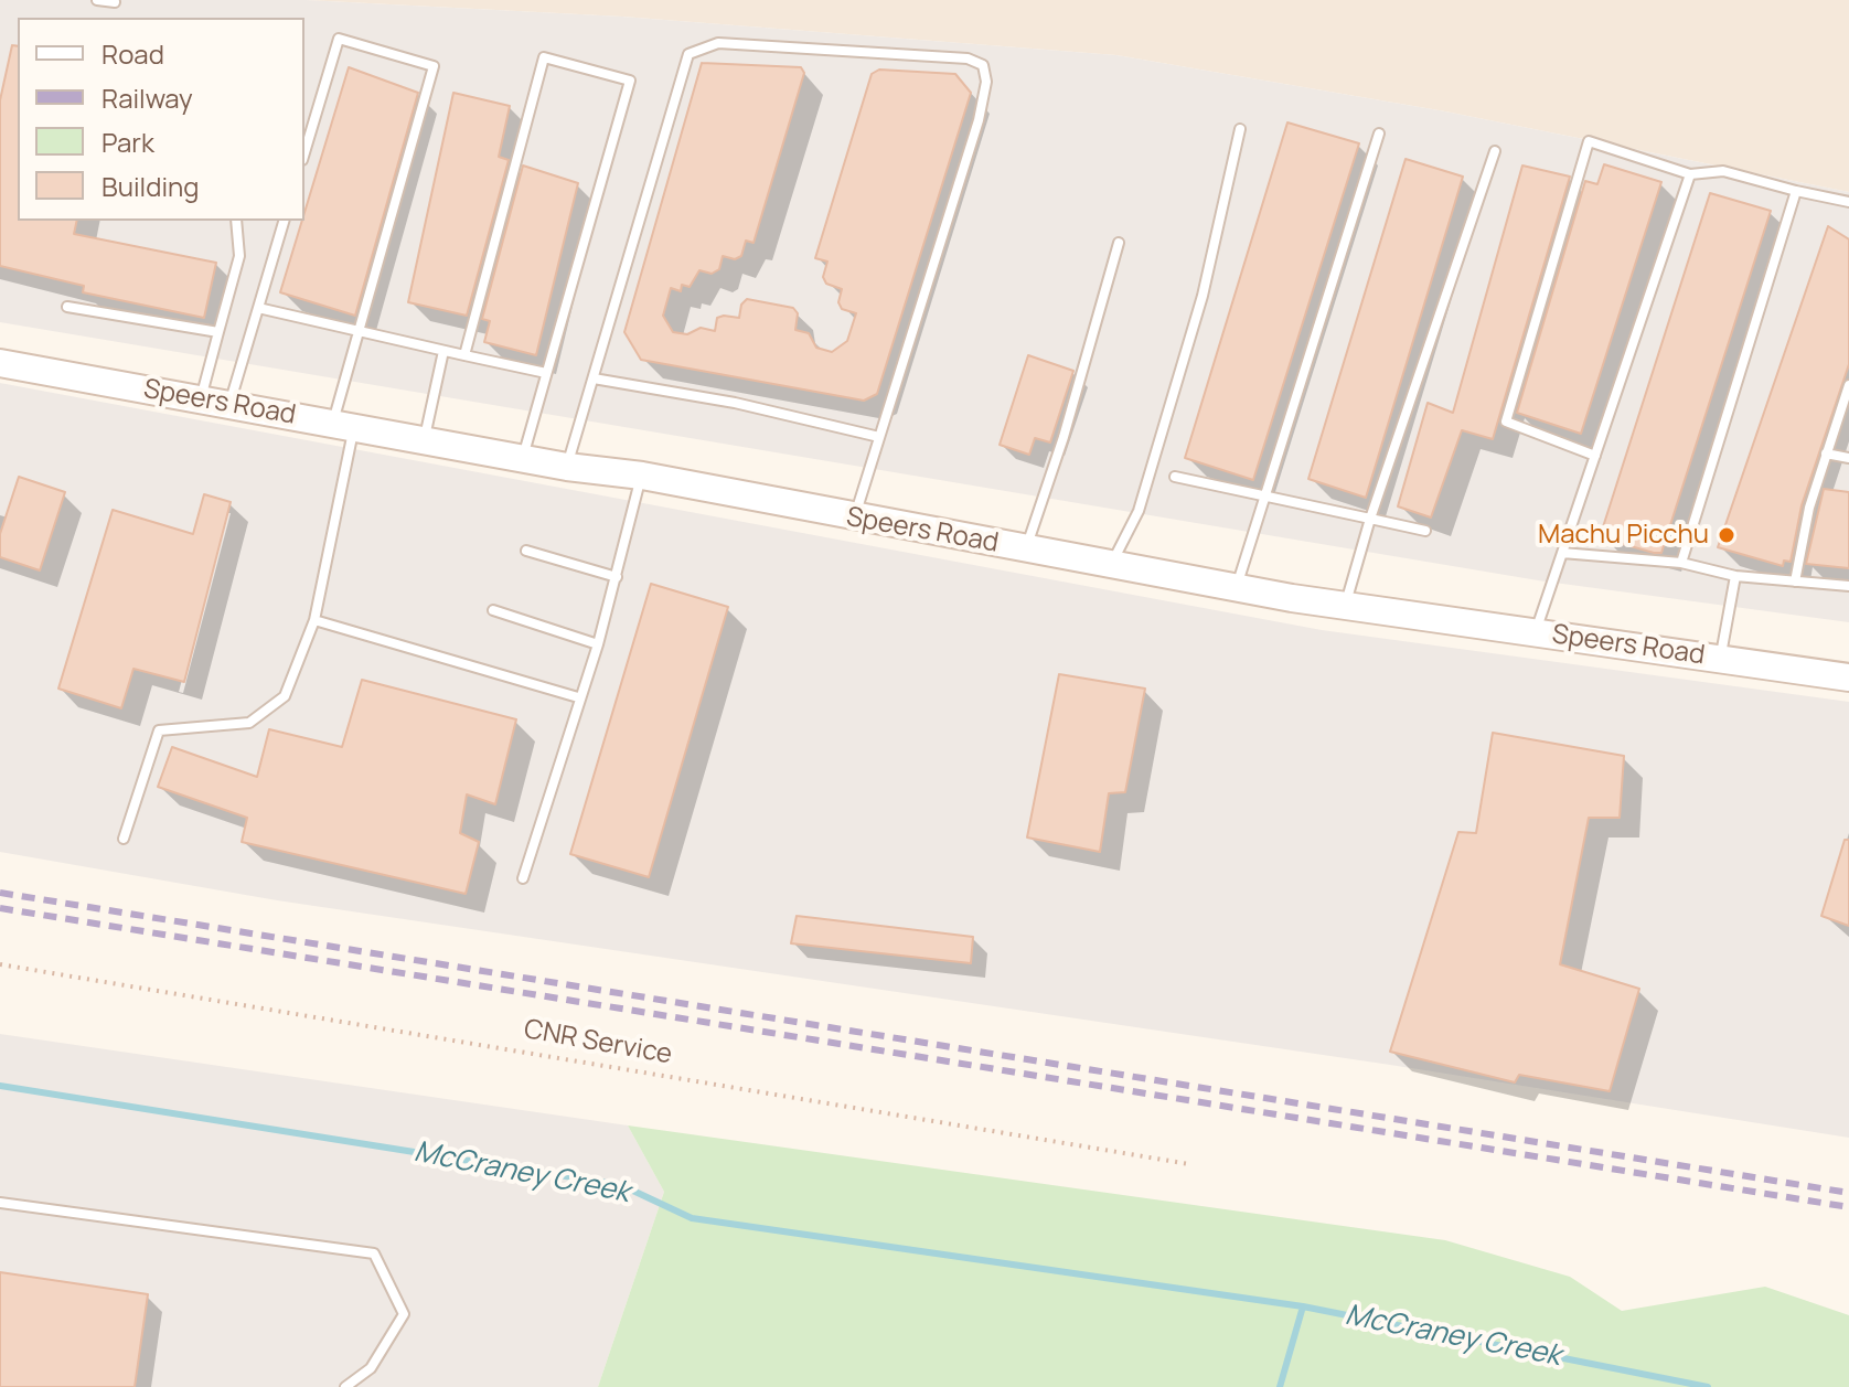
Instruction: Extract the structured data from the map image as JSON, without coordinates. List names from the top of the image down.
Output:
{
  "streets": {
    "main road": ["Speers Road"],
    "path": ["CNR Service"]
  },
  "water": ["McCraney Creek"],
  "places": ["Machu Picchu"],
  "legend": [
    "Road",
    "Railway",
    "Park",
    "Building"
  ]
}
